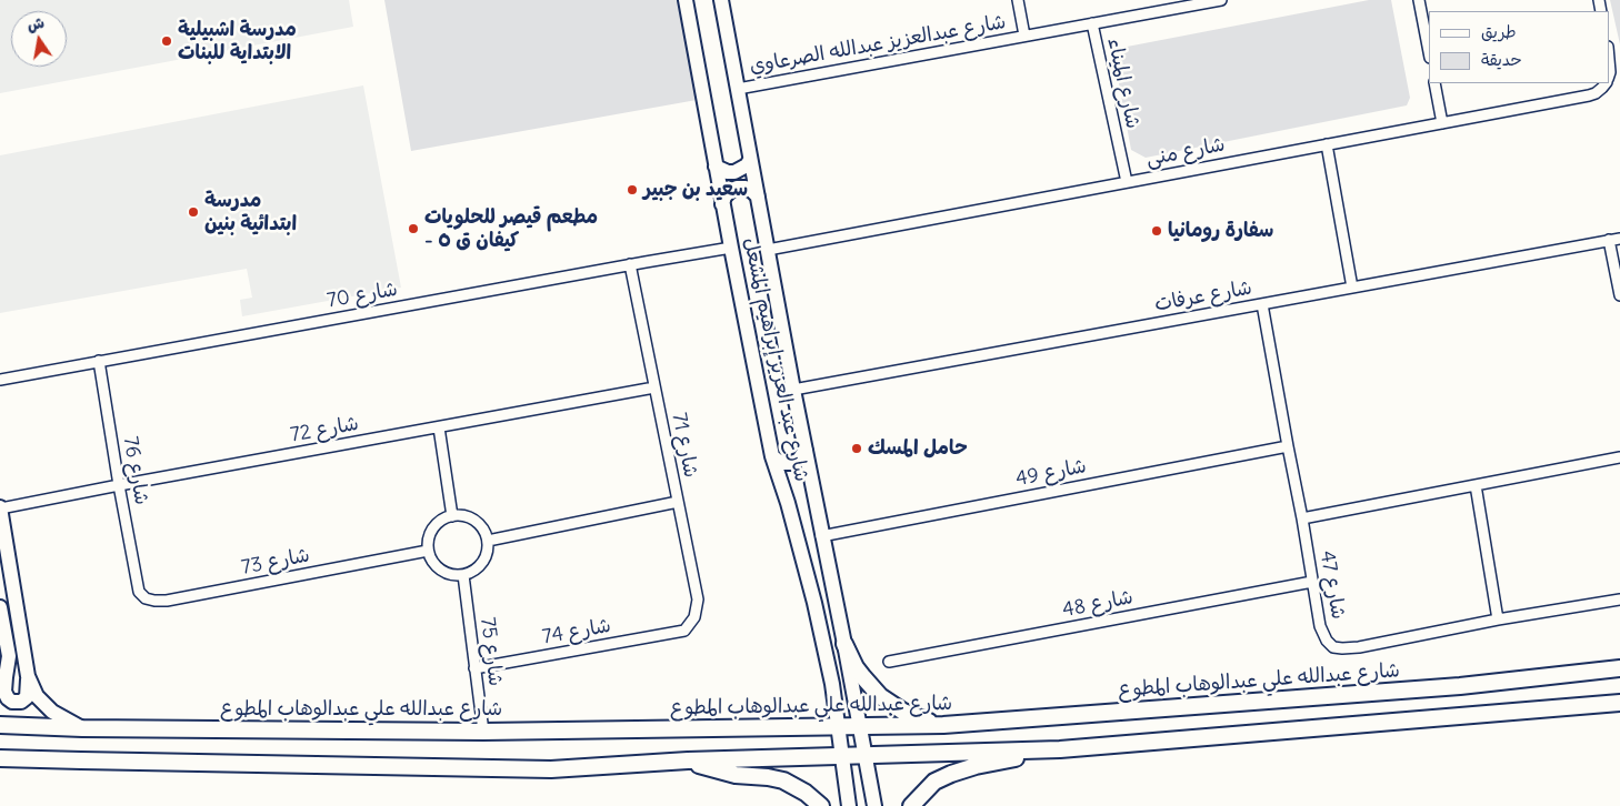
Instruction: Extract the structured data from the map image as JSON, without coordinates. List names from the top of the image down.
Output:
{
  "streets": {
    "main road": ["شارع عبد العزيز إبراهيم المشعل", "شارع عبدالله علي عبدالوهاب المطوع"],
    "street": [
      "شارع عبدالعزيز عبدالله الصرعاوي",
      "شارع الميناء",
      "شارع منى",
      "شارع 70",
      "شارع عرفات",
      "شارع 72",
      "شارع 71",
      "شارع 76",
      "شارع 49",
      "شارع 73",
      "شارع 47",
      "شارع 48",
      "شارع 74",
      "شارع 75"
    ]
  },
  "crossings": [
    ["شارع عبدالعزيز عبدالله الصرعاوي", "شارع الميناء"],
    ["شارع عبدالعزيز عبدالله الصرعاوي", "شارع عبد العزيز إبراهيم المشعل"],
    ["شارع الميناء", "شارع منى"],
    ["شارع منى", "شارع عبد العزيز إبراهيم المشعل"],
    ["شارع 70", "شارع عبد العزيز إبراهيم المشعل"],
    ["شارع 70", "شارع 71"],
    ["شارع 70", "شارع 76"],
    ["شارع عرفات", "شارع عبد العزيز إبراهيم المشعل"],
    ["شارع عرفات", "شارع 47"],
    ["شارع عبد العزيز إبراهيم المشعل", "شارع 49"],
    ["شارع عبد العزيز إبراهيم المشعل", "شارع عبدالله علي عبدالوهاب المطوع"],
    ["شارع 72", "شارع 71"],
    ["شارع 72", "شارع 76"],
    ["شارع 71", "شارع 74"],
    ["شارع 76", "شارع 73"],
    ["شارع 49", "شارع 47"],
    ["شارع 73", "شارع 75"],
    ["شارع 47", "شارع 48"],
    ["شارع 74", "شارع 75"],
    ["شارع 75", "شارع عبدالله علي عبدالوهاب المطوع"]
  ],
  "places": [
    "مدرسة اشبيلية الابتداية للبنات",
    "سعيد بن جبير",
    "مدرسة ابتدائية بنين",
    "مطعم قيصر للحلويات - كيفان ق ٥",
    "سفارة رومانيا",
    "حامل المسك"
  ],
  "legend": ["طريق", "حديقة"],
  "north": "top"
}
